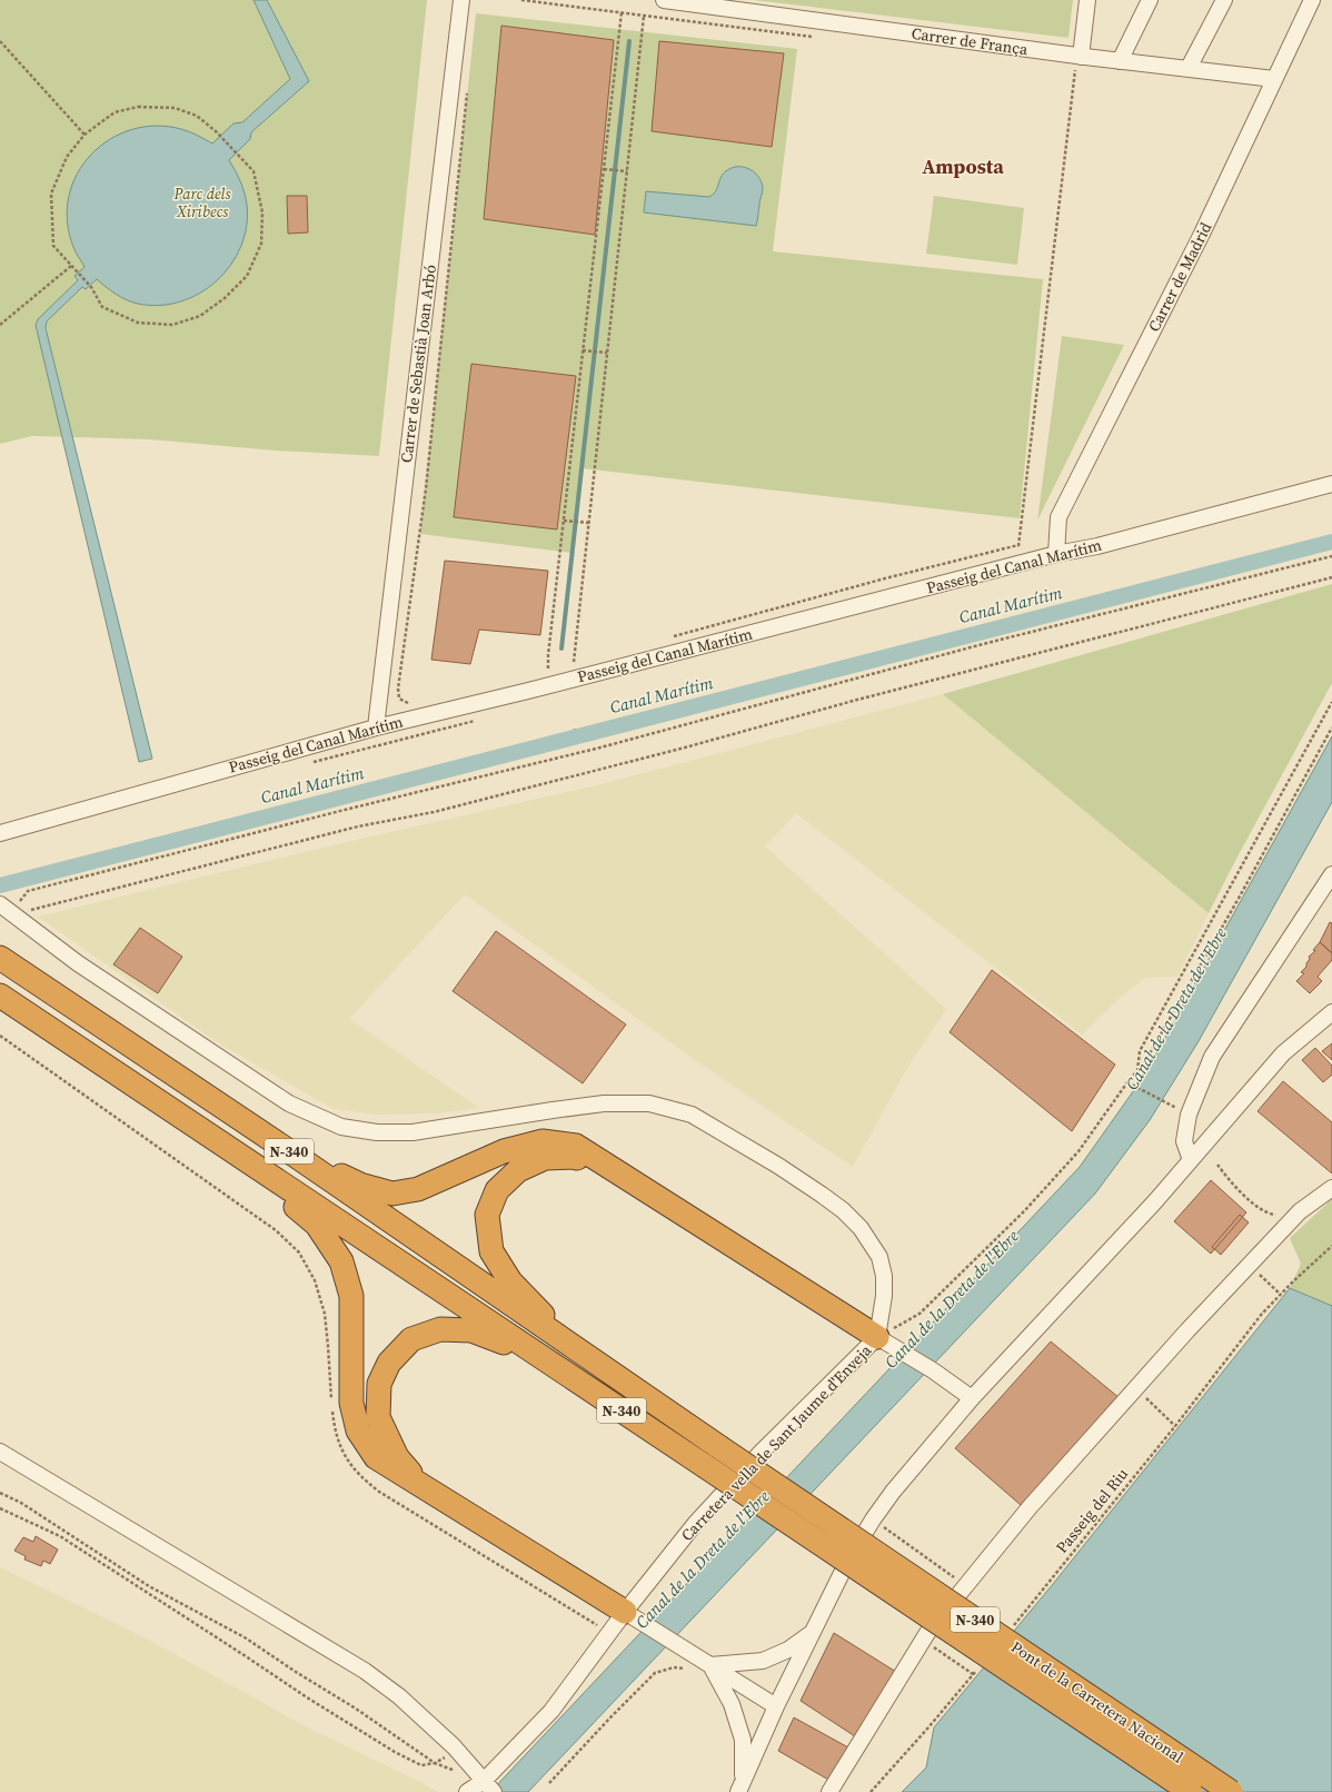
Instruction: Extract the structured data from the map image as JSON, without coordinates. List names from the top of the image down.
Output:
{
  "streets": {
    "highway": ["N-340", "Pont de la Carretera Nacional"],
    "street": [
      "Carrer de França",
      "Carrer de Madrid",
      "Carrer de Sebastià Joan Arbó",
      "Passeig del Canal Marítim",
      "Carretera vella de Sant Jaume d'Enveja"
    ],
    "path": ["Passeig del Riu"]
  },
  "crossings": [
    ["Carrer de França", "Carrer de Madrid"],
    ["Carrer de Madrid", "Passeig del Canal Marítim"],
    ["Carrer de Sebastià Joan Arbó", "Passeig del Canal Marítim"],
    ["N-340", "Pont de la Carretera Nacional"]
  ],
  "districts": ["Amposta"],
  "water": ["Canal Marítim", "Canal de la Dreta de l'Ebre"],
  "parks": ["Parc dels Xiribecs"]
}
